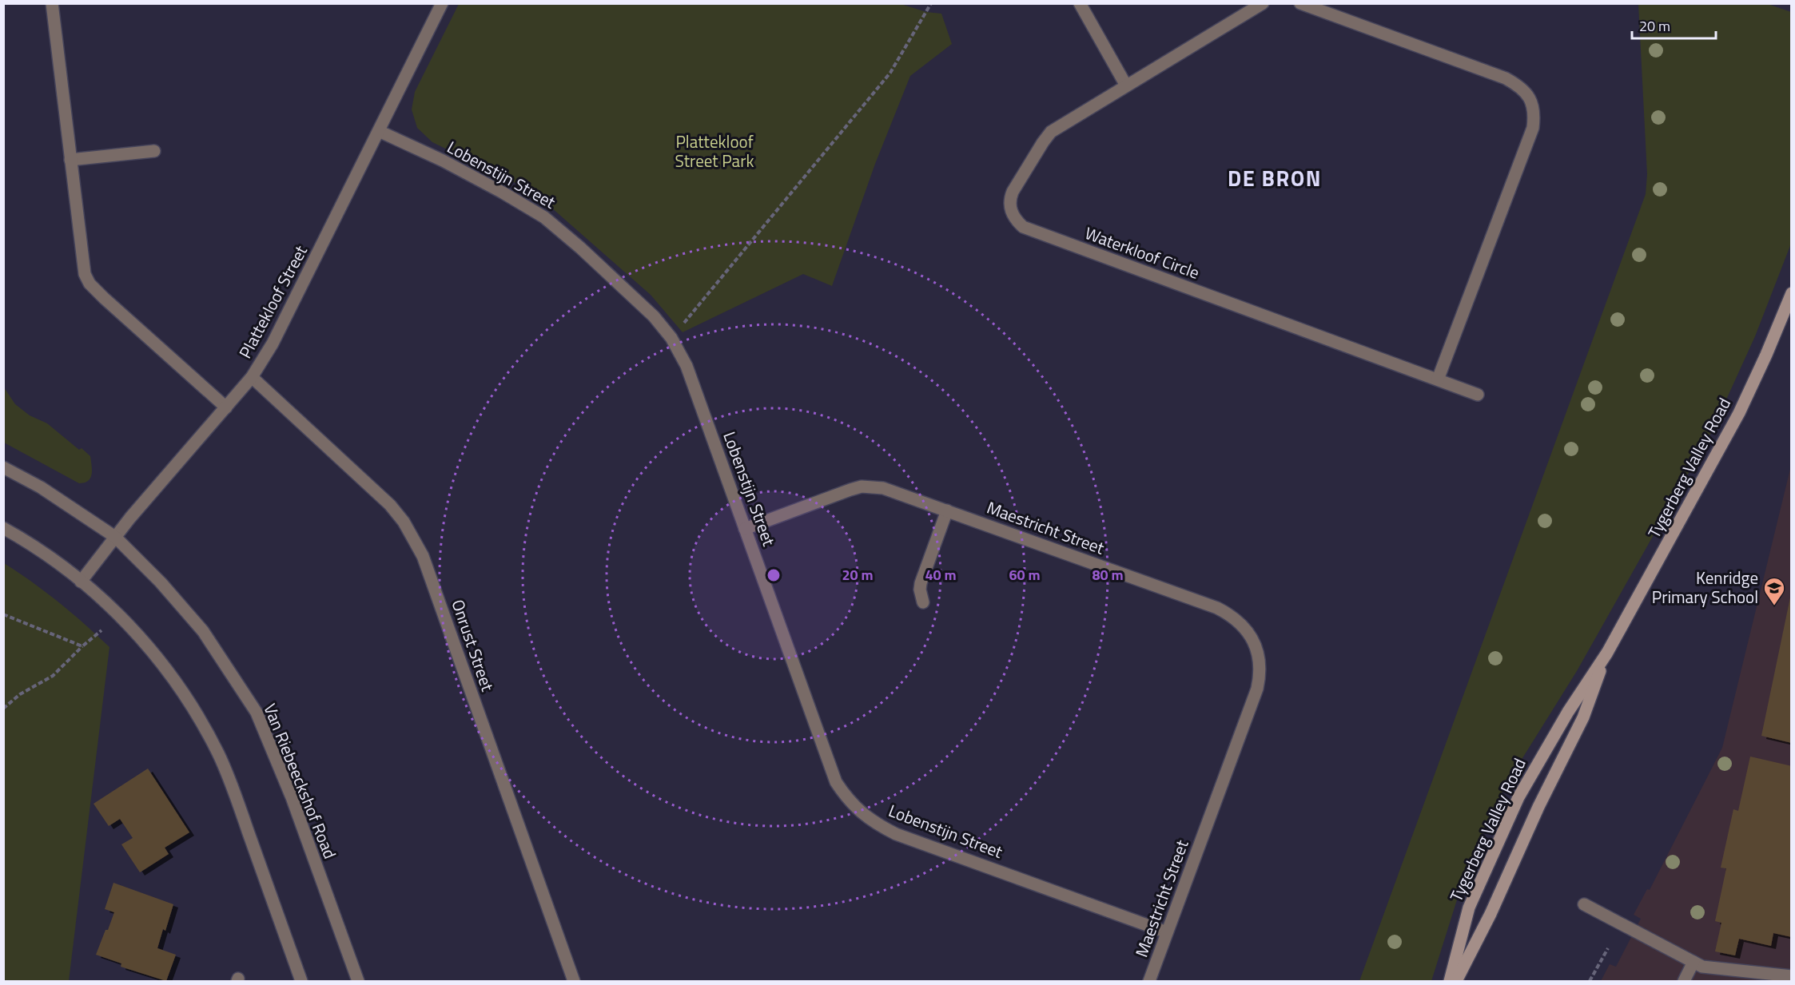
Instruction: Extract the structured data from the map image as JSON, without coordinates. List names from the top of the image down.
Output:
{
  "streets": {
    "main road": ["Tygerberg Valley Road"],
    "street": [
      "Lobenstijn Street",
      "Waterkloof Circle",
      "Plattekloof Street",
      "Maestricht Street",
      "Onrust Street",
      "Van Riebeeckshof Road"
    ]
  },
  "crossings": [
    ["Lobenstijn Street", "Plattekloof Street"],
    ["Lobenstijn Street", "Maestricht Street"],
    ["Plattekloof Street", "Onrust Street"],
    ["Plattekloof Street", "Van Riebeeckshof Road"]
  ],
  "districts": ["DE BRON"],
  "parks": ["Plattekloof Street Park"],
  "places": {
    "school or university": ["Kenridge Primary School"]
  },
  "scale_bar": "20 m",
  "rings": [
    "20 m",
    "40 m",
    "60 m",
    "80 m"
  ]
}
